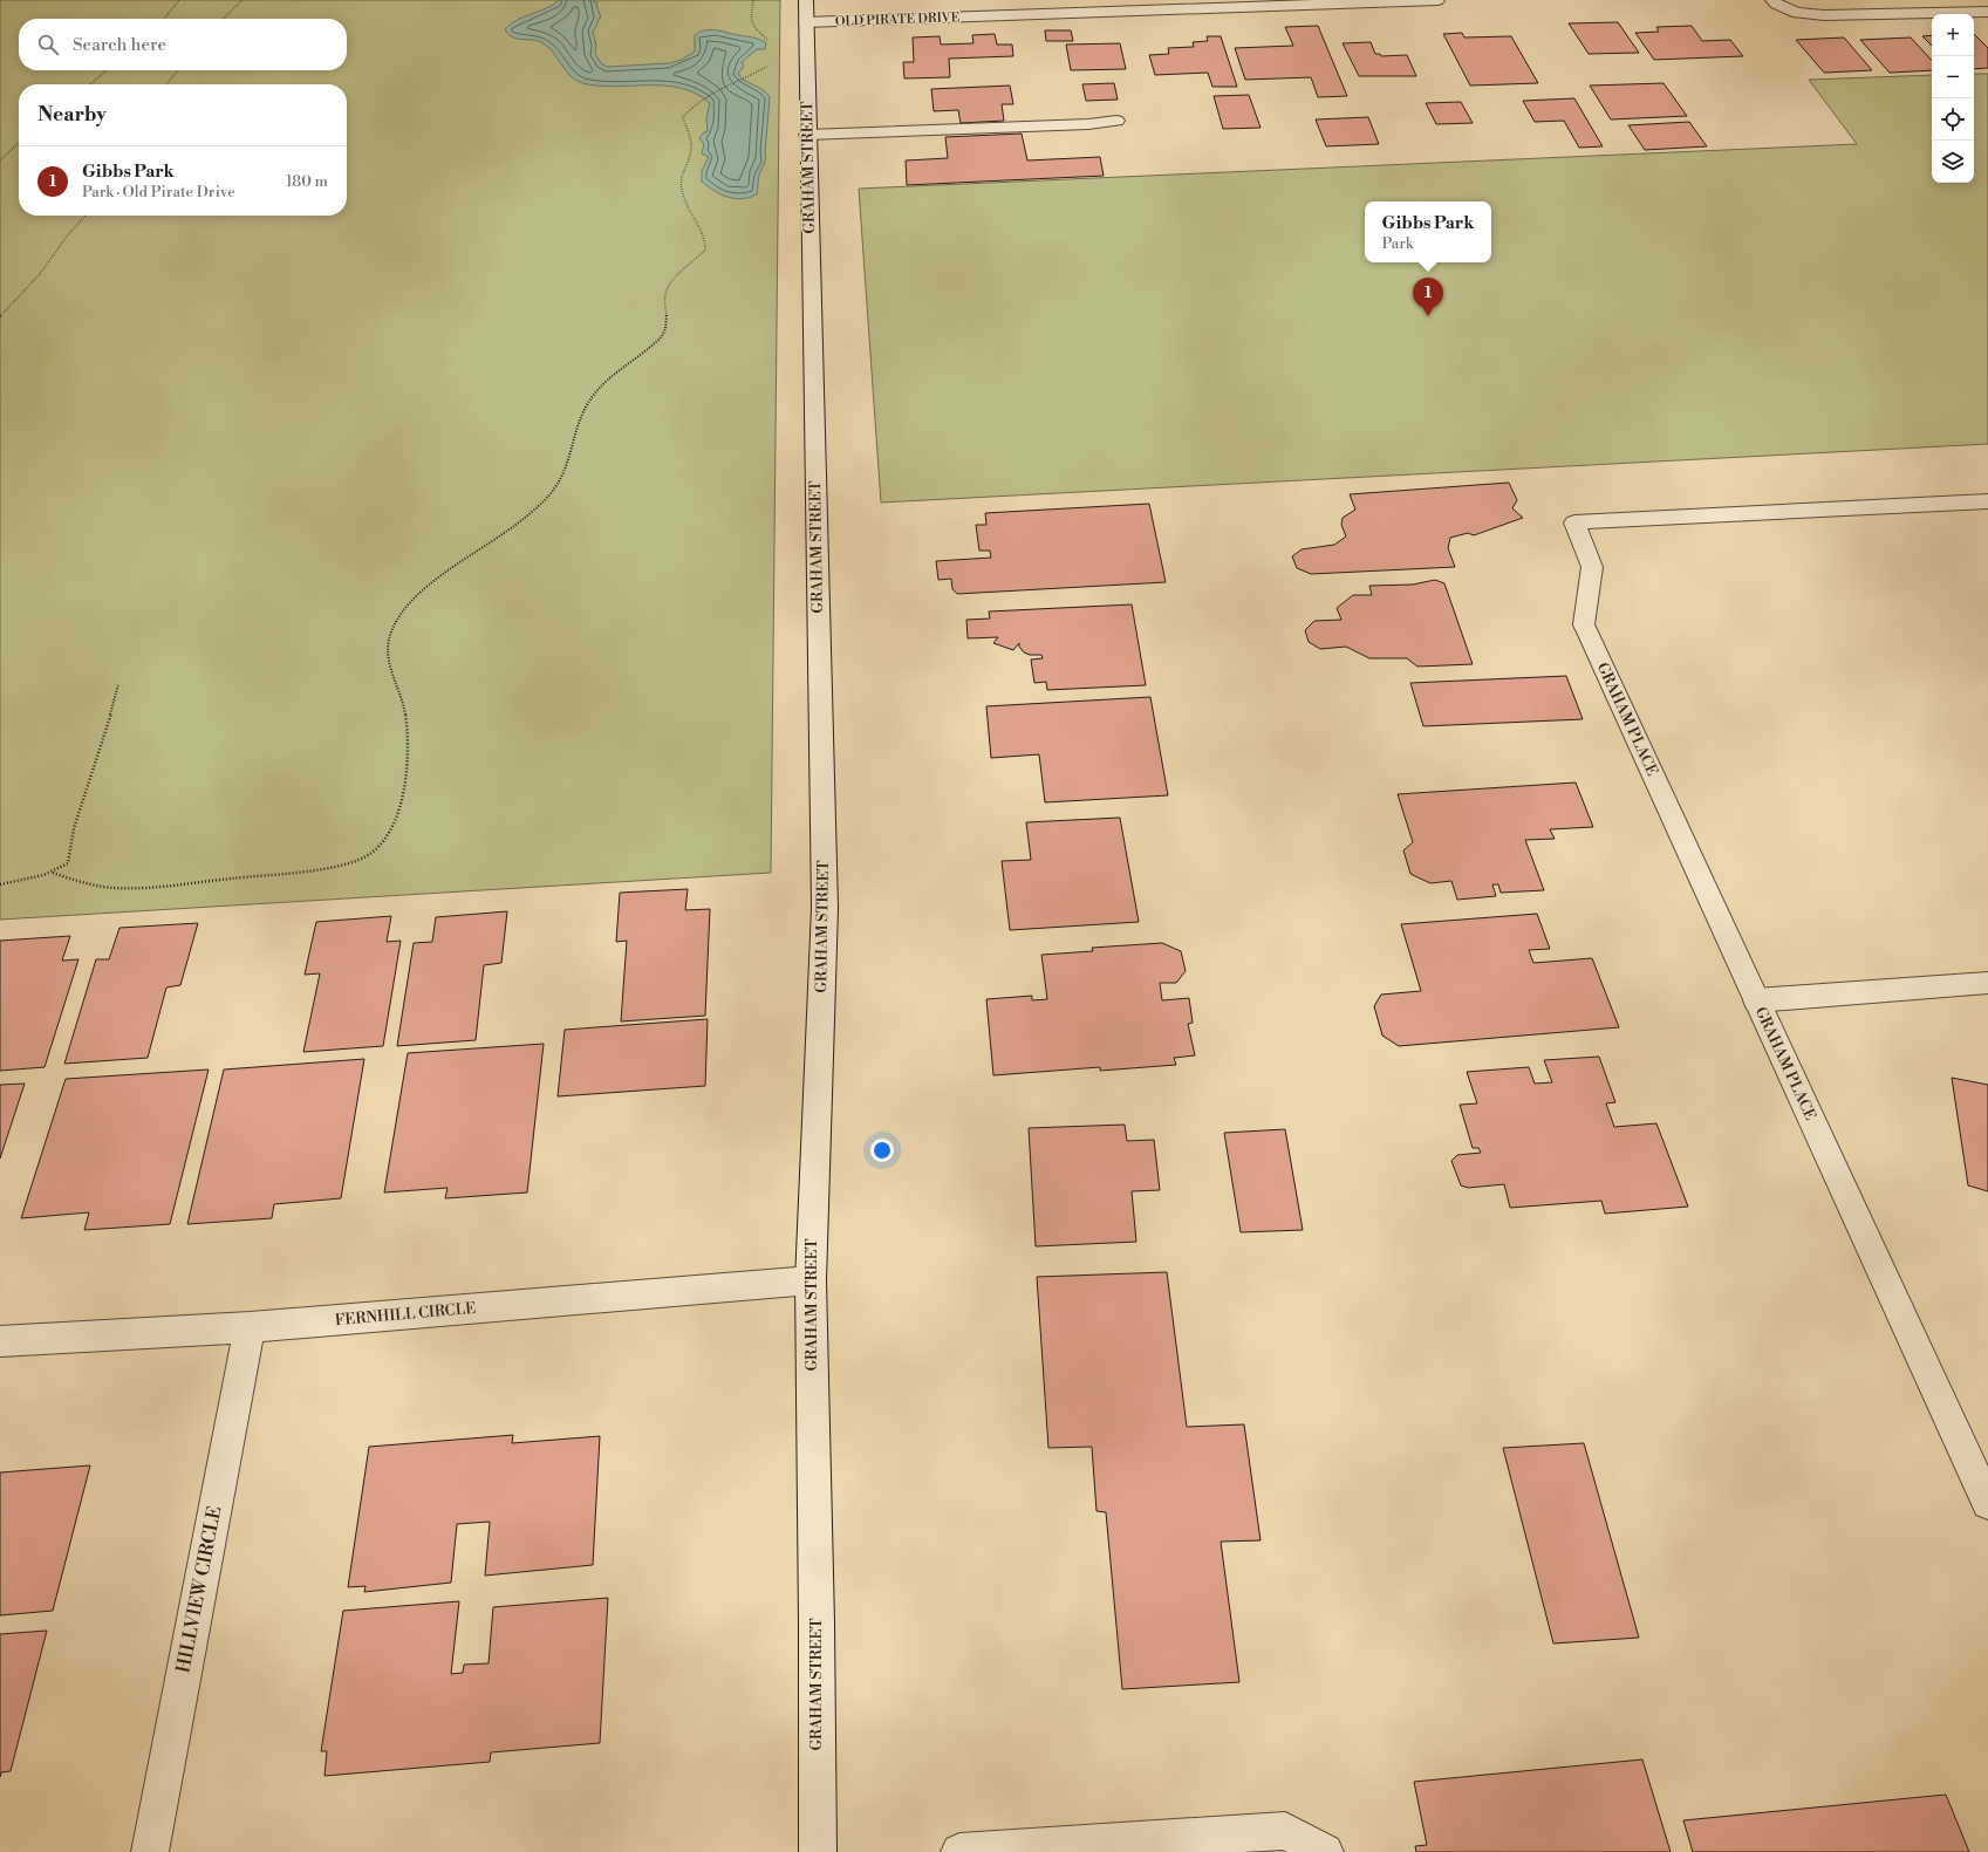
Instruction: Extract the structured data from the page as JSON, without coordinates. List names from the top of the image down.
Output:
{
  "streets": {
    "street": [
      "OLD PIRATE DRIVE",
      "GRAHAM STREET",
      "GRAHAM PLACE",
      "FERNHILL CIRCLE",
      "HILLVIEW CIRCLE"
    ]
  },
  "crossings": [
    ["OLD PIRATE DRIVE", "GRAHAM STREET"],
    ["GRAHAM STREET", "FERNHILL CIRCLE"],
    ["FERNHILL CIRCLE", "HILLVIEW CIRCLE"]
  ],
  "page": {
    "map_buttons": ["+", "−"],
    "search": "Search here",
    "heading": "Nearby",
    "list": [
      {
        "mark": "1",
        "name": "Gibbs Park",
        "note": "Park · Old Pirate Drive",
        "value": "180 m"
      }
    ],
    "popup": ["Gibbs Park", "Park"],
    "pins": "1"
  }
}
